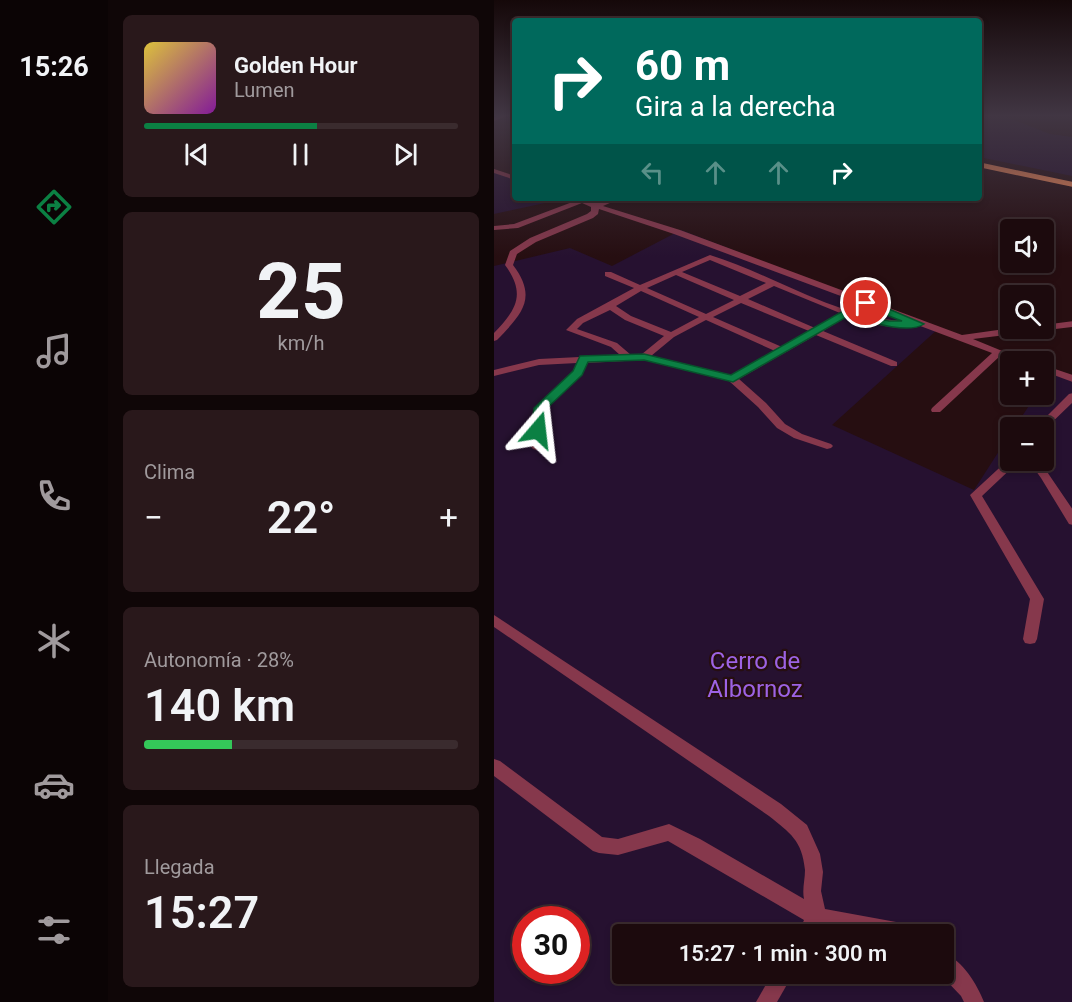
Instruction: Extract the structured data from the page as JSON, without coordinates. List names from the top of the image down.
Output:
{
  "parks": ["Cerro de Albornoz"],
  "page": {
    "tabs": "15:26",
    "turn": ["60 m", "Gira a la derecha"],
    "song": ["Golden Hour", "Lumen"],
    "tile": [
      ["25", "km/h"],
      "Clima",
      ["Autonomía · 28%", "140 km"],
      ["Llegada", "15:27"]
    ],
    "map_buttons": ["+", "−"],
    "heat": ["−", "22°", "+"],
    "limit": "30",
    "trip": "15:27 · 1 min · 300 m"
  }
}
